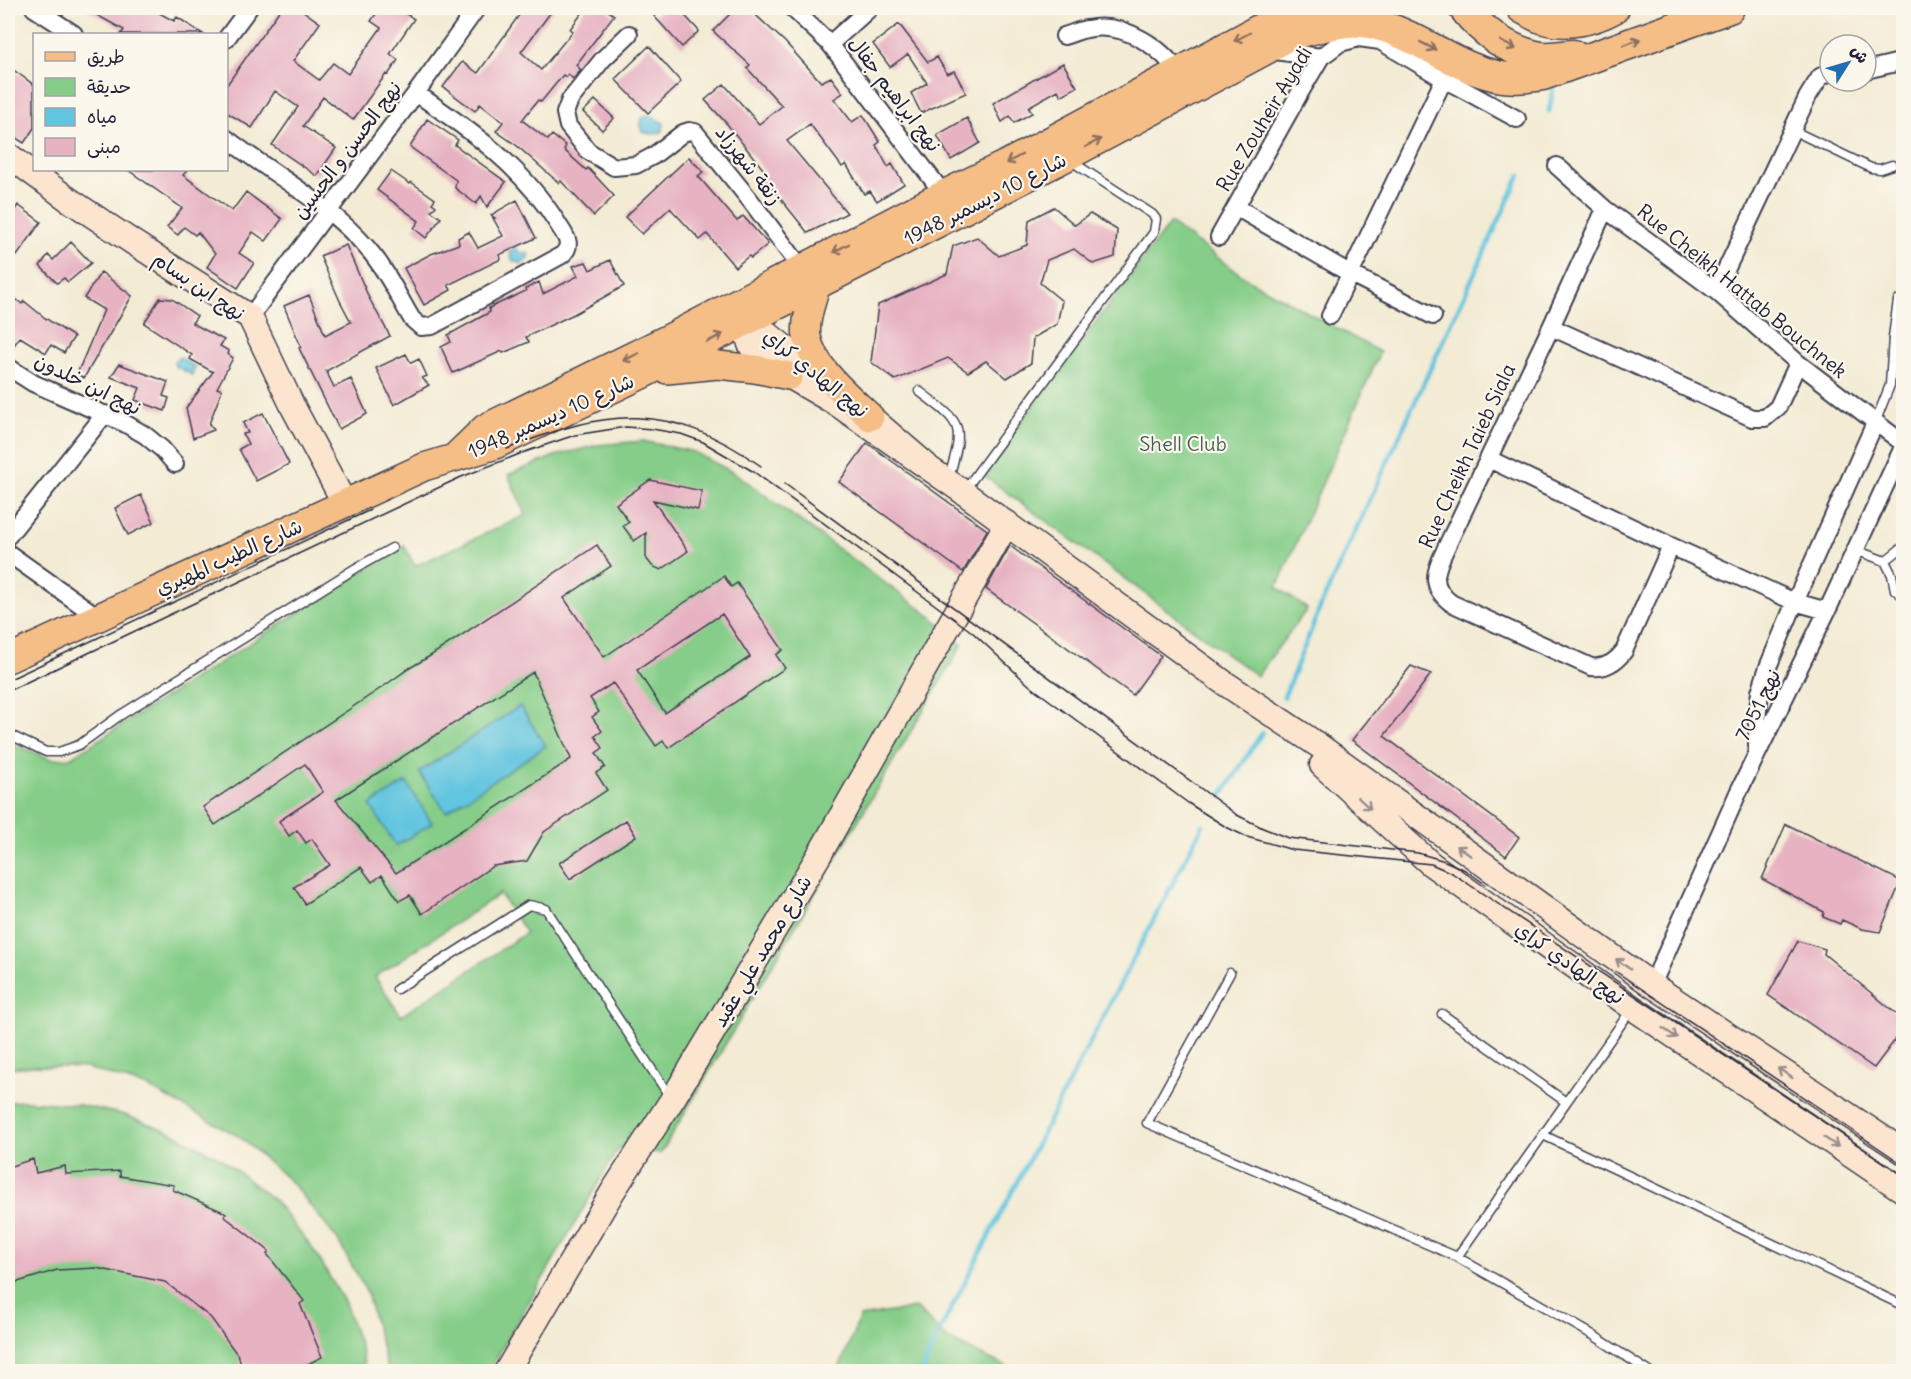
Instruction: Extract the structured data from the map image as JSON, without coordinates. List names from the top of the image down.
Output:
{
  "streets": {
    "main road": ["شارع 10 ديسمبر 1948", "شارع الطيب المهيري"],
    "street": [
      "نهج ابراهيم جفال",
      "Rue Zouheir Ayadi",
      "نهج الحسن و الحسين",
      "زنقة شهرزاد",
      "نهج ابن بسام",
      "Rue Cheikh Hattab Bouchnek",
      "نهج الهادي كراي",
      "نهج ابن خلدون",
      "Rue Cheikh Taieb Siala",
      "نهج 7051",
      "شارع محمد علي عقيد"
    ]
  },
  "crossings": [
    ["نهج ابراهيم جفال", "شارع 10 ديسمبر 1948"],
    ["نهج الحسن و الحسين", "نهج ابن بسام"],
    ["زنقة شهرزاد", "شارع 10 ديسمبر 1948"],
    ["شارع 10 ديسمبر 1948", "نهج الهادي كراي"],
    ["شارع 10 ديسمبر 1948", "شارع الطيب المهيري"],
    ["نهج ابن بسام", "شارع الطيب المهيري"],
    ["Rue Cheikh Hattab Bouchnek", "Rue Cheikh Taieb Siala"],
    ["Rue Cheikh Hattab Bouchnek", "نهج 7051"],
    ["نهج الهادي كراي", "نهج 7051"],
    ["نهج الهادي كراي", "شارع محمد علي عقيد"]
  ],
  "parks": ["Shell Club"],
  "legend": [
    "طريق",
    "حديقة",
    "مياه",
    "مبنى"
  ],
  "north": "top right"
}
